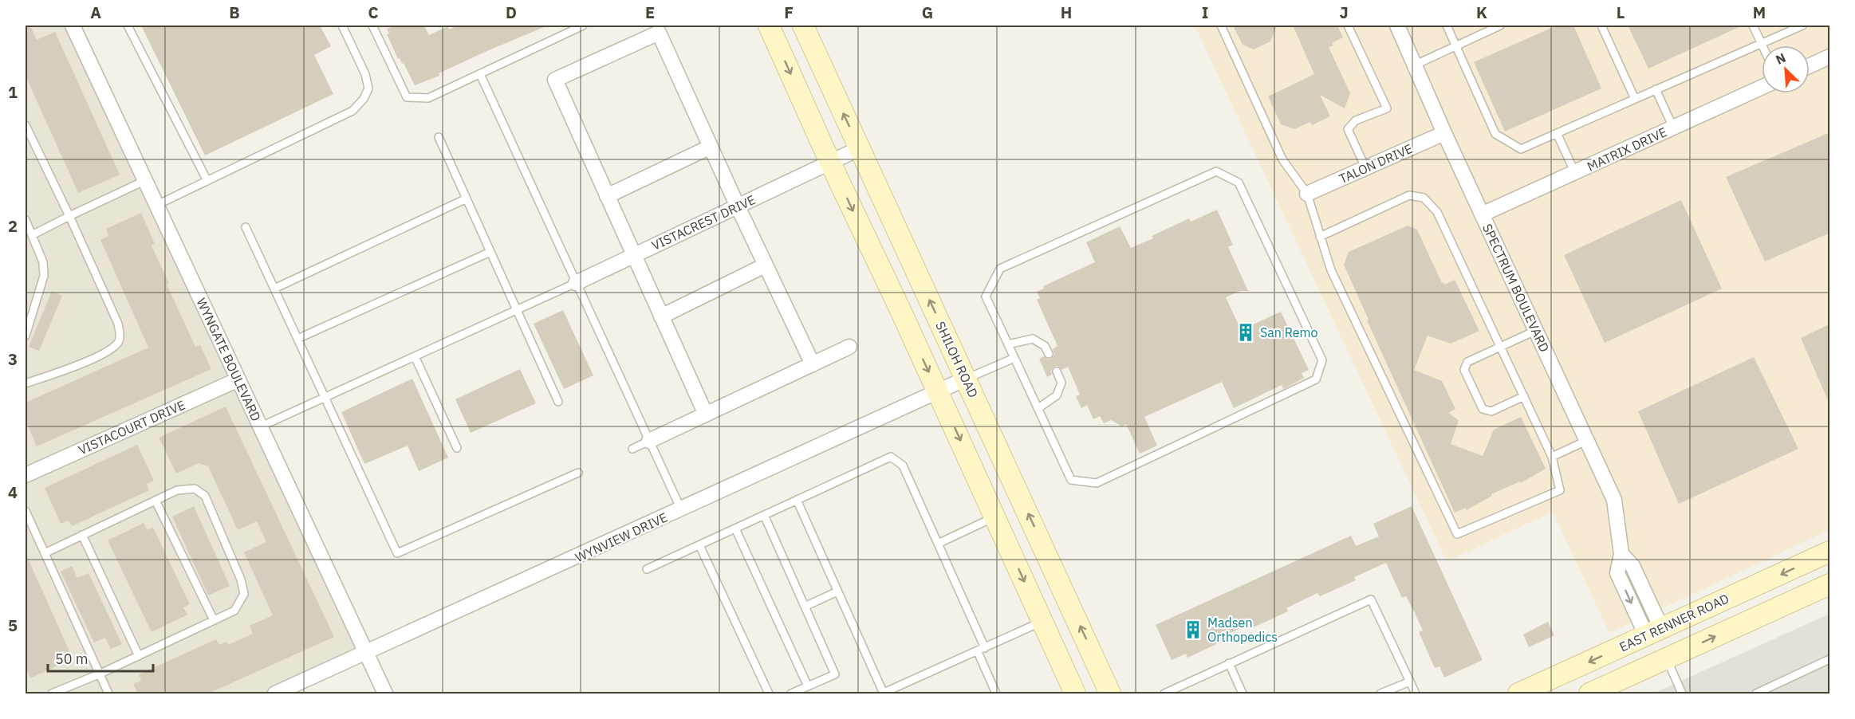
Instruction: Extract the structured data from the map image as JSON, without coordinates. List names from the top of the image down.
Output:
{
  "streets": {
    "main road": ["SHILOH ROAD", "EAST RENNER ROAD"],
    "street": [
      "MATRIX DRIVE",
      "TALON DRIVE",
      "VISTACREST DRIVE",
      "SPECTRUM BOULEVARD",
      "WYNGATE BOULEVARD",
      "VISTACOURT DRIVE",
      "WYNVIEW DRIVE"
    ]
  },
  "crossings": [
    ["MATRIX DRIVE", "SPECTRUM BOULEVARD"],
    ["TALON DRIVE", "SPECTRUM BOULEVARD"],
    ["VISTACREST DRIVE", "SHILOH ROAD"],
    ["SPECTRUM BOULEVARD", "EAST RENNER ROAD"],
    ["WYNGATE BOULEVARD", "VISTACOURT DRIVE"],
    ["WYNGATE BOULEVARD", "WYNVIEW DRIVE"],
    ["SHILOH ROAD", "WYNVIEW DRIVE"]
  ],
  "places": {
    "building": ["San Remo", "Madsen Orthopedics"]
  },
  "scale_bar": "50 m",
  "north": "top left",
  "grid": {
    "columns": [
      "A",
      "B",
      "C",
      "D",
      "E",
      "F",
      "G",
      "H",
      "I",
      "J",
      "K",
      "L",
      "M"
    ],
    "rows": [
      "1",
      "2",
      "3",
      "4",
      "5"
    ]
  }
}
